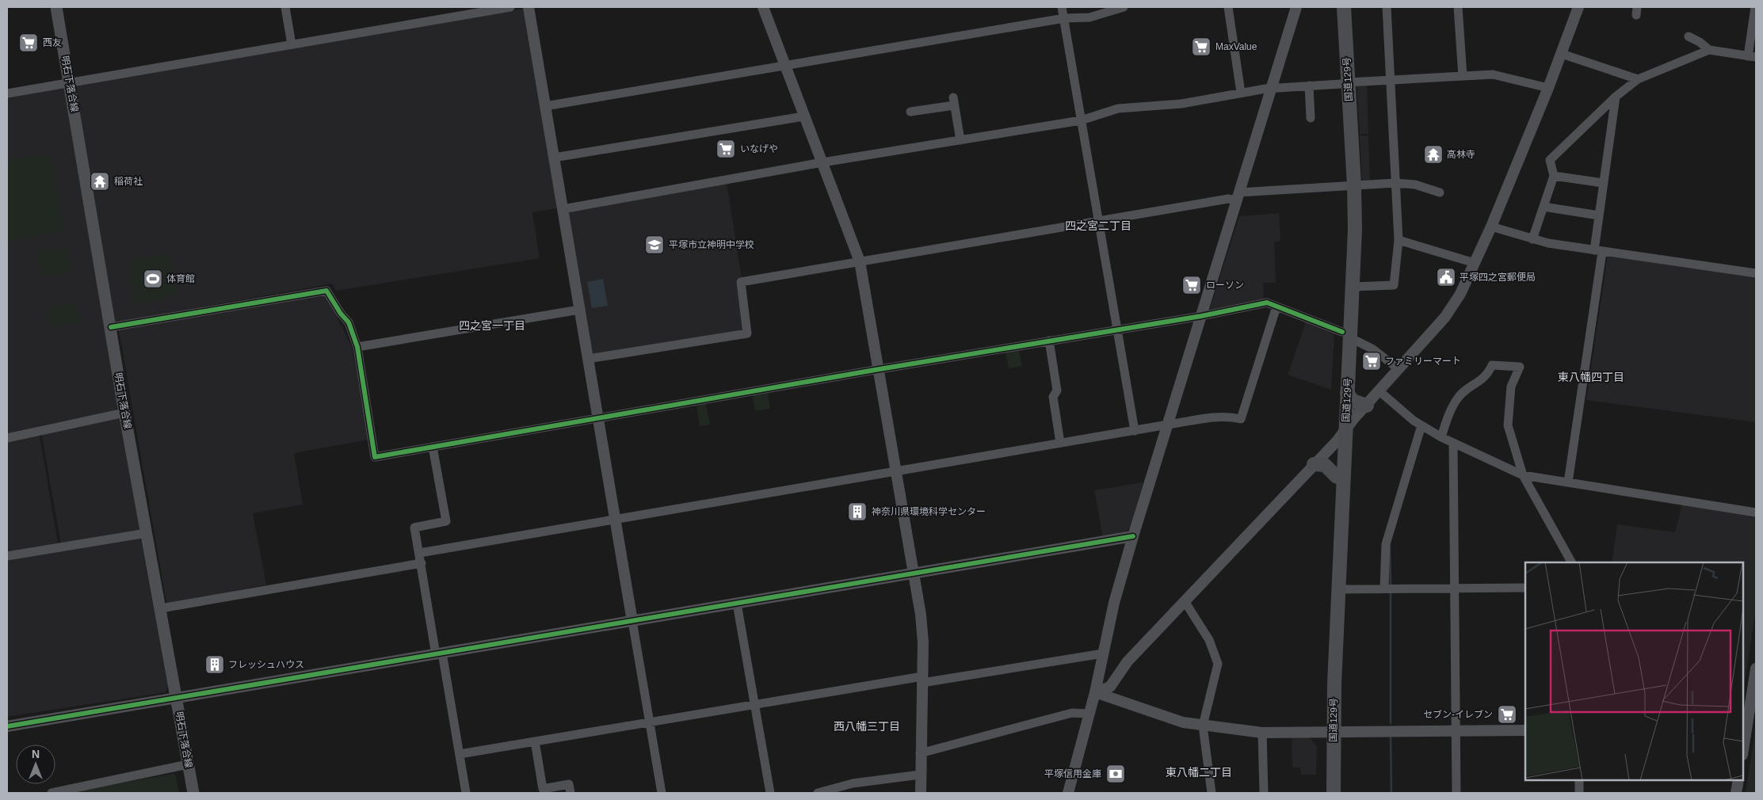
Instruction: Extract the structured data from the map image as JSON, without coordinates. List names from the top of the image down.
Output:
{
  "streets": {
    "highway": ["国道129号"],
    "main road": ["明石下落合線"]
  },
  "districts": [
    "四之宮二丁目",
    "四之宮一丁目",
    "東八幡四丁目",
    "西八幡三丁目",
    "東八幡二丁目"
  ],
  "places": {
    "supermarket": [
      "西友",
      "MaxValue",
      "いなげや",
      "ローソン",
      "ファミリーマート",
      "セブン-イレブン"
    ],
    "temple": ["高林寺", "稲荷社"],
    "school or university": ["平塚市立神明中学校"],
    "public building": ["平塚四之宮郵便局"],
    "sports": ["体育館"],
    "building": ["神奈川県環境科学センター", "フレッシュハウス"],
    "bank": ["平塚信用金庫"]
  },
  "north": "top"
}
